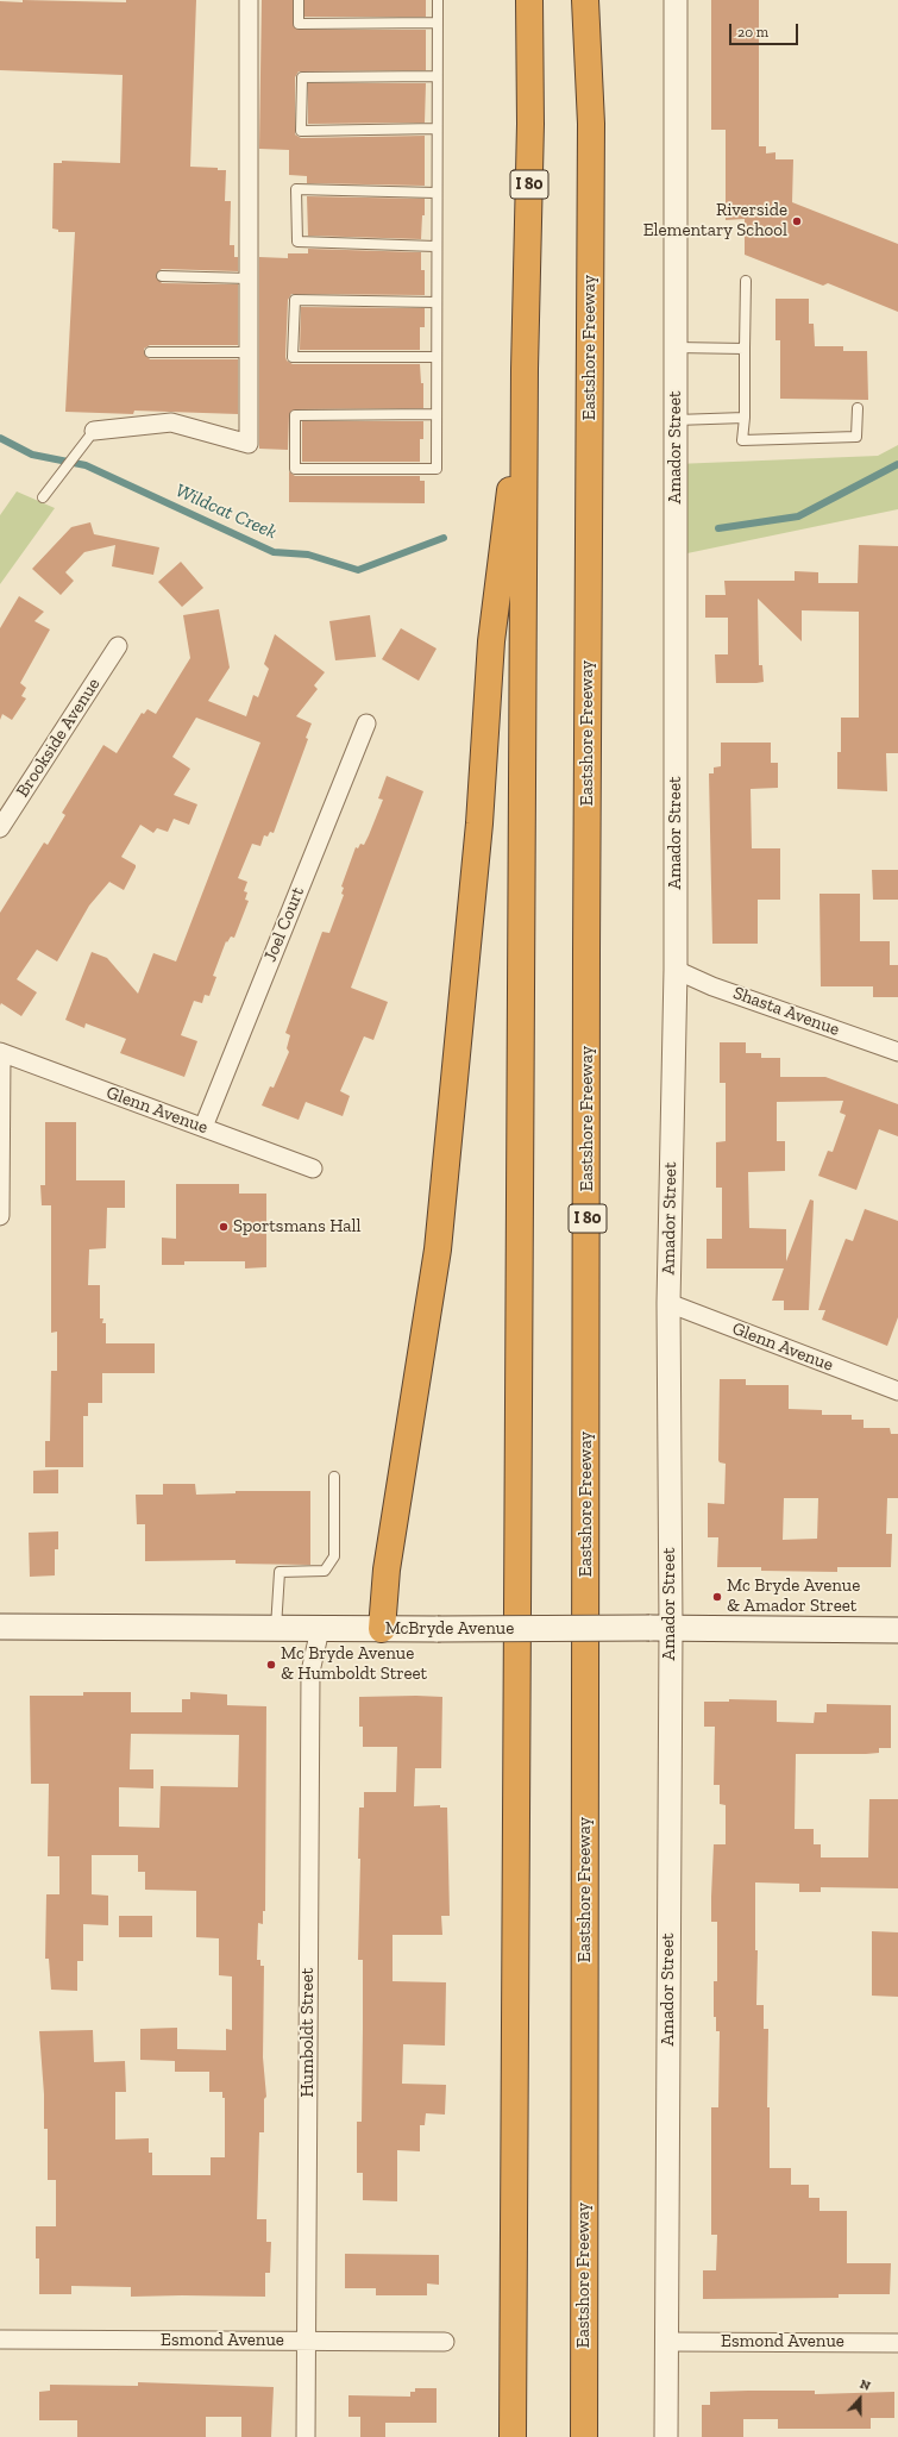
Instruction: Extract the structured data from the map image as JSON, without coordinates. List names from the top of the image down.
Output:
{
  "streets": {
    "highway": ["I 80", "Eastshore Freeway"],
    "main road": ["McBryde Avenue"],
    "street": [
      "Amador Street",
      "Brookside Avenue",
      "Joel Court",
      "Shasta Avenue",
      "Glenn Avenue",
      "Humboldt Street",
      "Esmond Avenue"
    ]
  },
  "crossings": [
    ["Amador Street", "Shasta Avenue"],
    ["Amador Street", "Glenn Avenue"],
    ["Amador Street", "McBryde Avenue"],
    ["Amador Street", "Esmond Avenue"],
    ["Joel Court", "Glenn Avenue"],
    ["McBryde Avenue", "Humboldt Street"],
    ["Humboldt Street", "Esmond Avenue"]
  ],
  "water": ["Wildcat Creek"],
  "places": [
    "Riverside Elementary School",
    "Sportsmans Hall",
    "Mc Bryde Avenue & Amador Street",
    "Mc Bryde Avenue & Humboldt Street"
  ],
  "scale_bar": "20 m",
  "north": "top"
}
